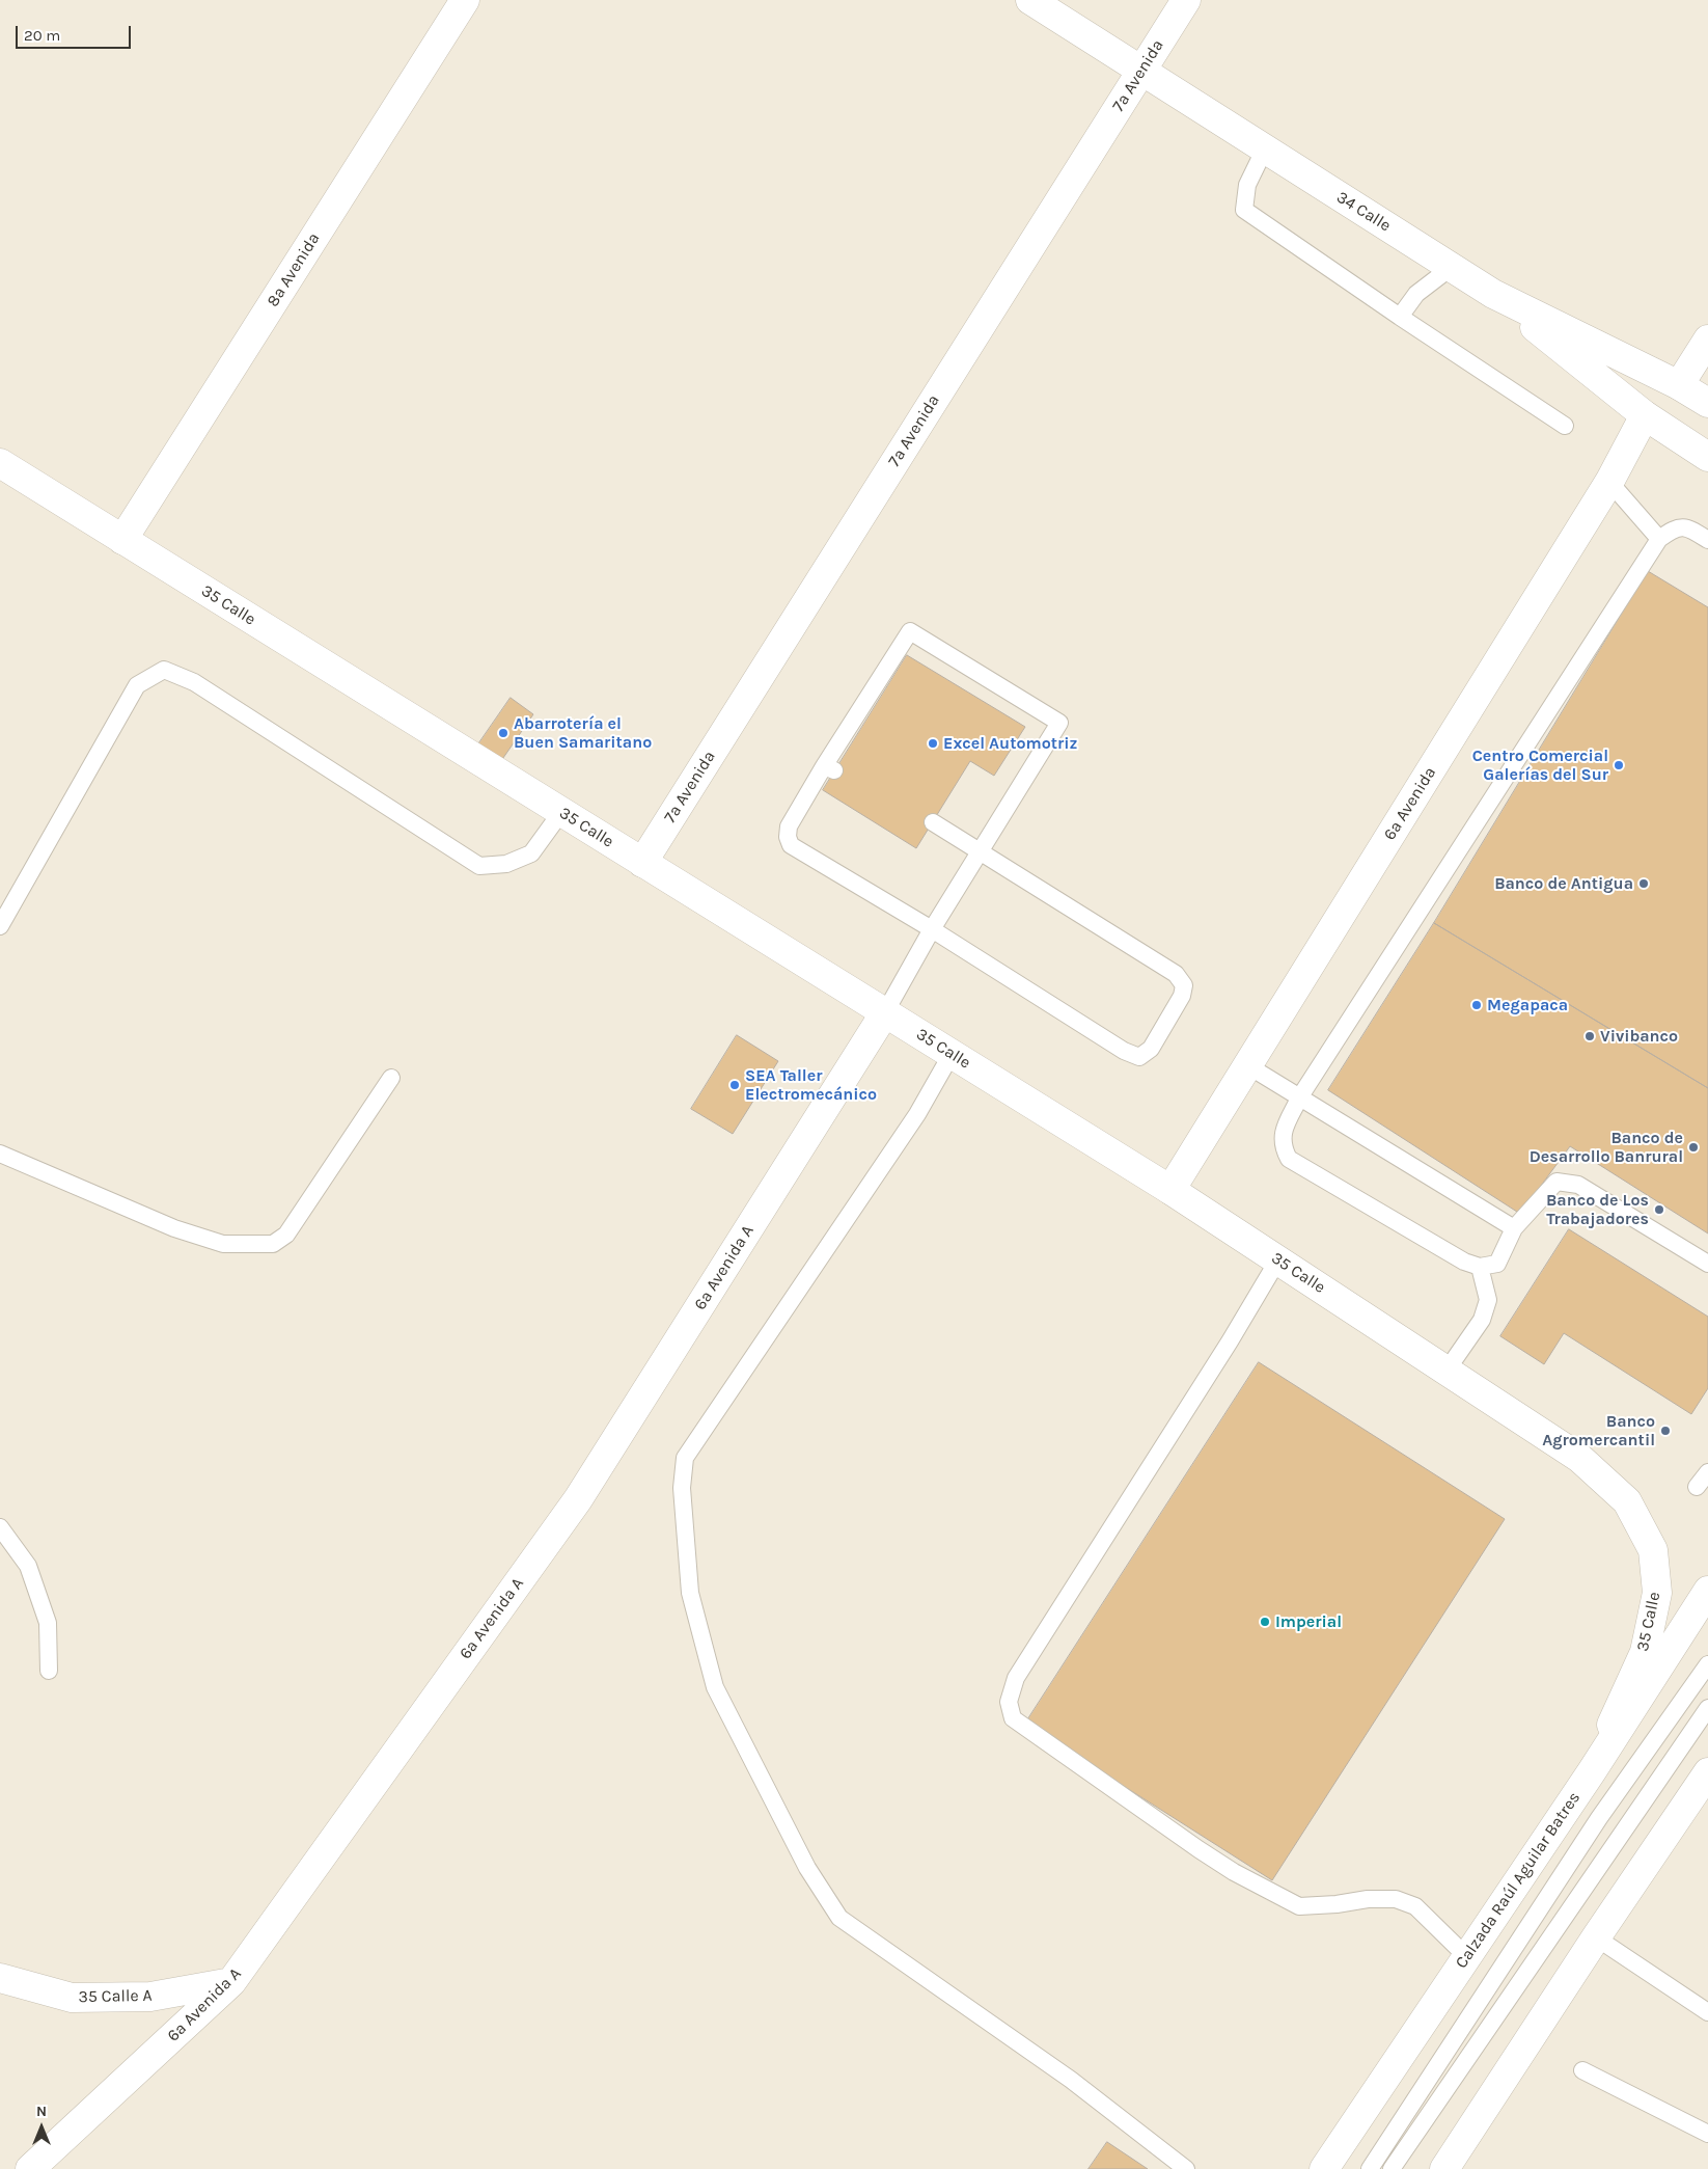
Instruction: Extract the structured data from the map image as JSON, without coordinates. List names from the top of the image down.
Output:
{
  "streets": {
    "main road": [
      "7a Avenida",
      "34 Calle",
      "8a Avenida",
      "35 Calle",
      "6a Avenida",
      "6a Avenida A",
      "Calzada Raúl Aguilar Batres",
      "35 Calle A"
    ]
  },
  "crossings": [
    ["7a Avenida", "34 Calle"],
    ["7a Avenida", "35 Calle"],
    ["8a Avenida", "35 Calle"],
    ["35 Calle", "6a Avenida"],
    ["35 Calle", "6a Avenida A"],
    ["35 Calle", "Calzada Raúl Aguilar Batres"],
    ["6a Avenida A", "35 Calle A"]
  ],
  "places": [
    "Abarrotería el Buen Samaritano",
    "Excel Automotriz",
    "Centro Comercial Galerías del Sur",
    "Banco de Antigua",
    "Megapaca",
    "Vivibanco",
    "SEA Taller Electromecánico",
    "Banco de Desarrollo Banrural",
    "Banco de Los Trabajadores",
    "Banco Agromercantil",
    "Imperial"
  ],
  "scale_bar": "20 m",
  "north": "top"
}
